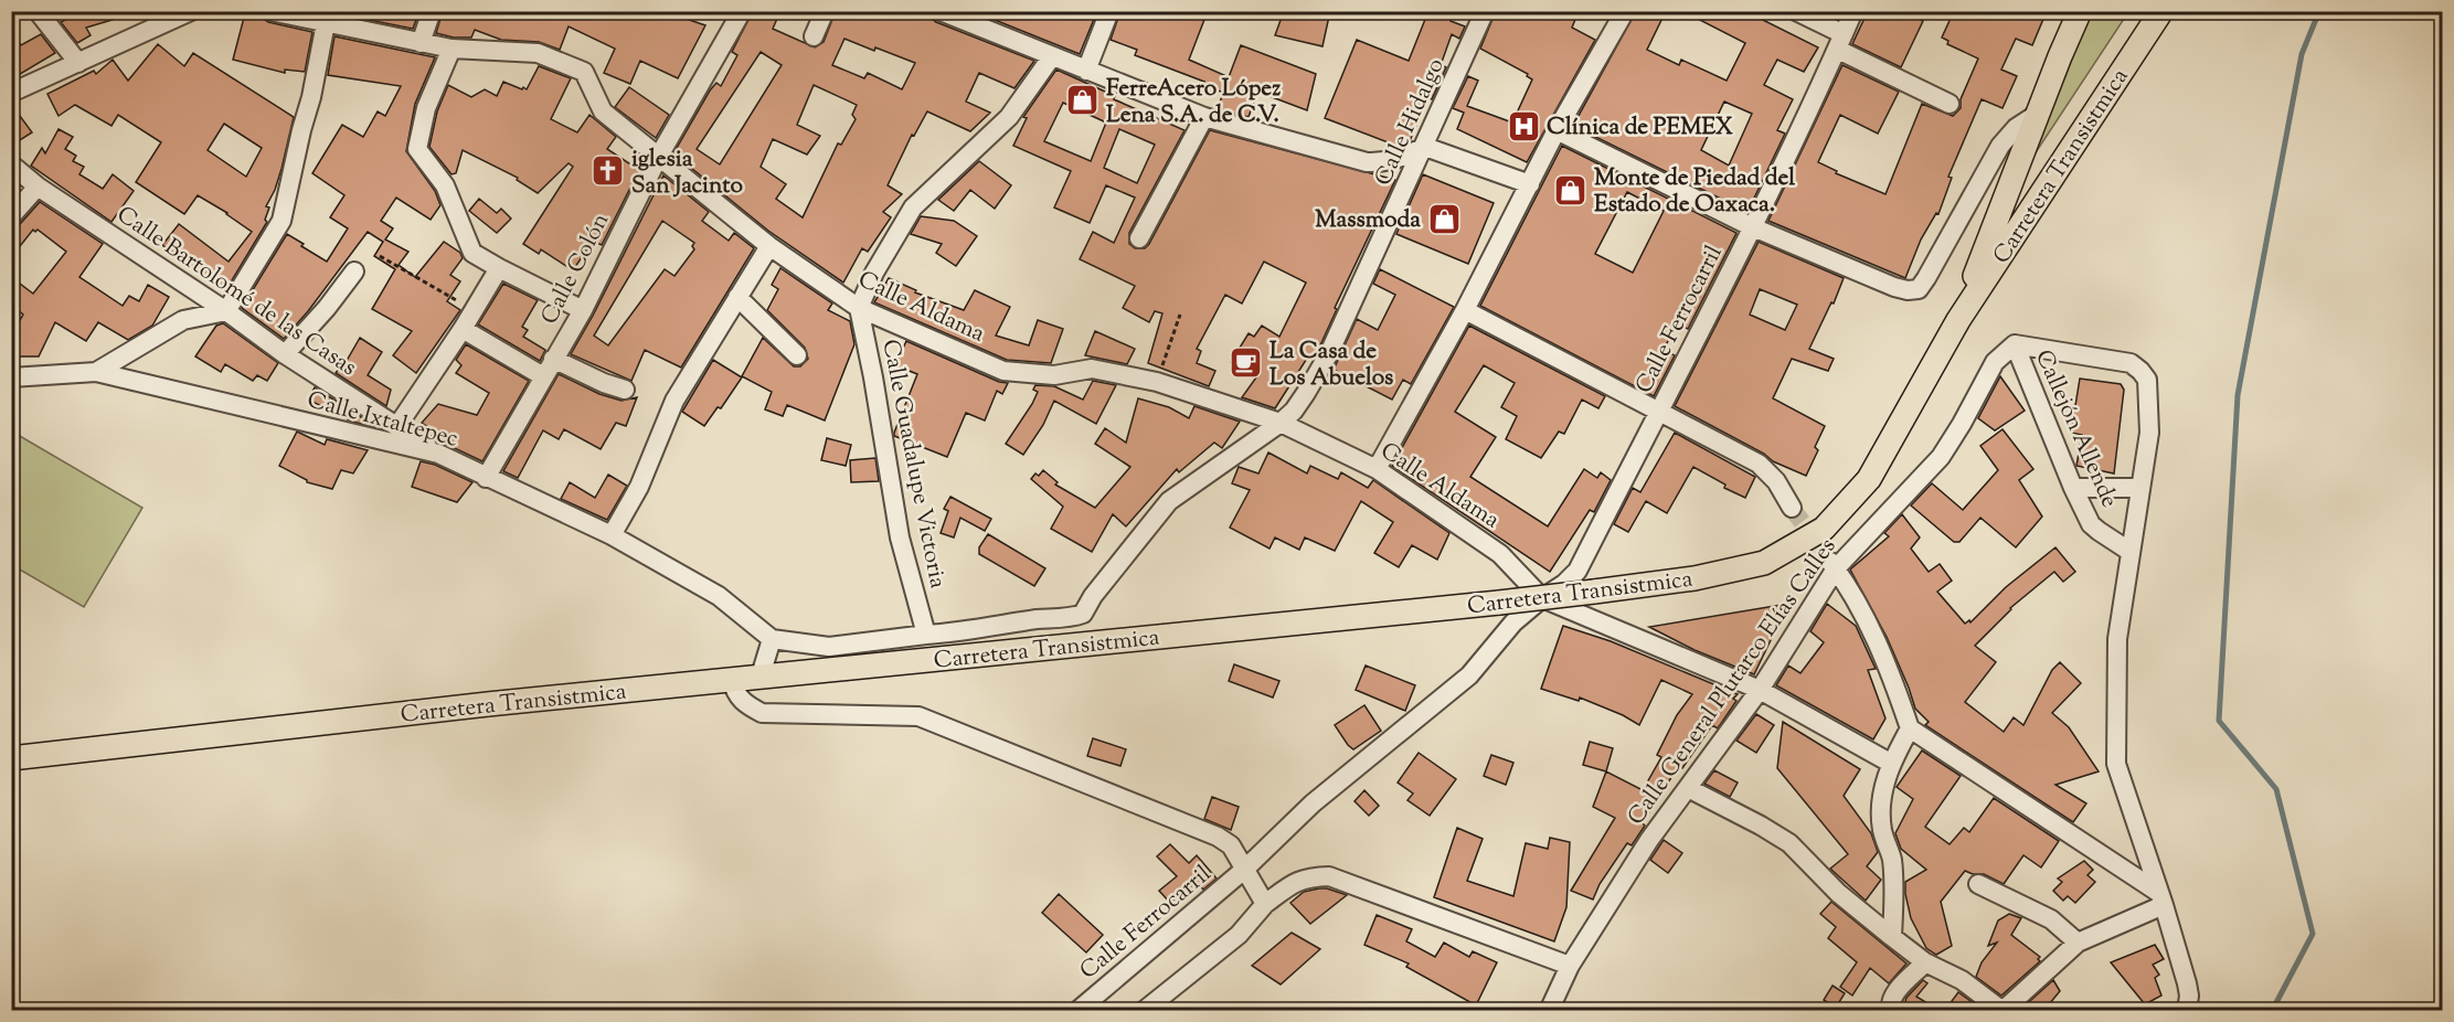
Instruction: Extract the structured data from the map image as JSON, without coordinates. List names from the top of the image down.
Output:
{
  "streets": {
    "main road": ["Carretera Transistmica"],
    "street": [
      "Calle Hidalgo",
      "Calle Colón",
      "Calle Bartolomé de las Casas",
      "Calle Aldama",
      "Calle Ferrocarril",
      "Calle Ixtaltepec",
      "Callejón Allende",
      "Calle Guadalupe Victoria",
      "Calle General Plutarco Elías Calles"
    ]
  },
  "crossings": [
    ["Calle Hidalgo", "Calle Aldama"],
    ["Calle Hidalgo", "Calle Guadalupe Victoria"],
    ["Calle Colón", "Calle Aldama"],
    ["Calle Colón", "Calle Ixtaltepec"],
    ["Calle Bartolomé de las Casas", "Calle Ixtaltepec"],
    ["Calle Aldama", "Calle Ferrocarril"],
    ["Calle Aldama", "Calle Guadalupe Victoria"],
    ["Callejón Allende", "Calle General Plutarco Elías Calles"]
  ],
  "places": {
    "shop": ["FerreAcero López Lena S.A. de C.V.", "Monte de Piedad del Estado de Oaxaca.", "Massmoda"],
    "hospital": ["Clínica de PEMEX"],
    "church": ["iglesia San Jacinto"],
    "cafe": ["La Casa de Los Abuelos"]
  }
}
